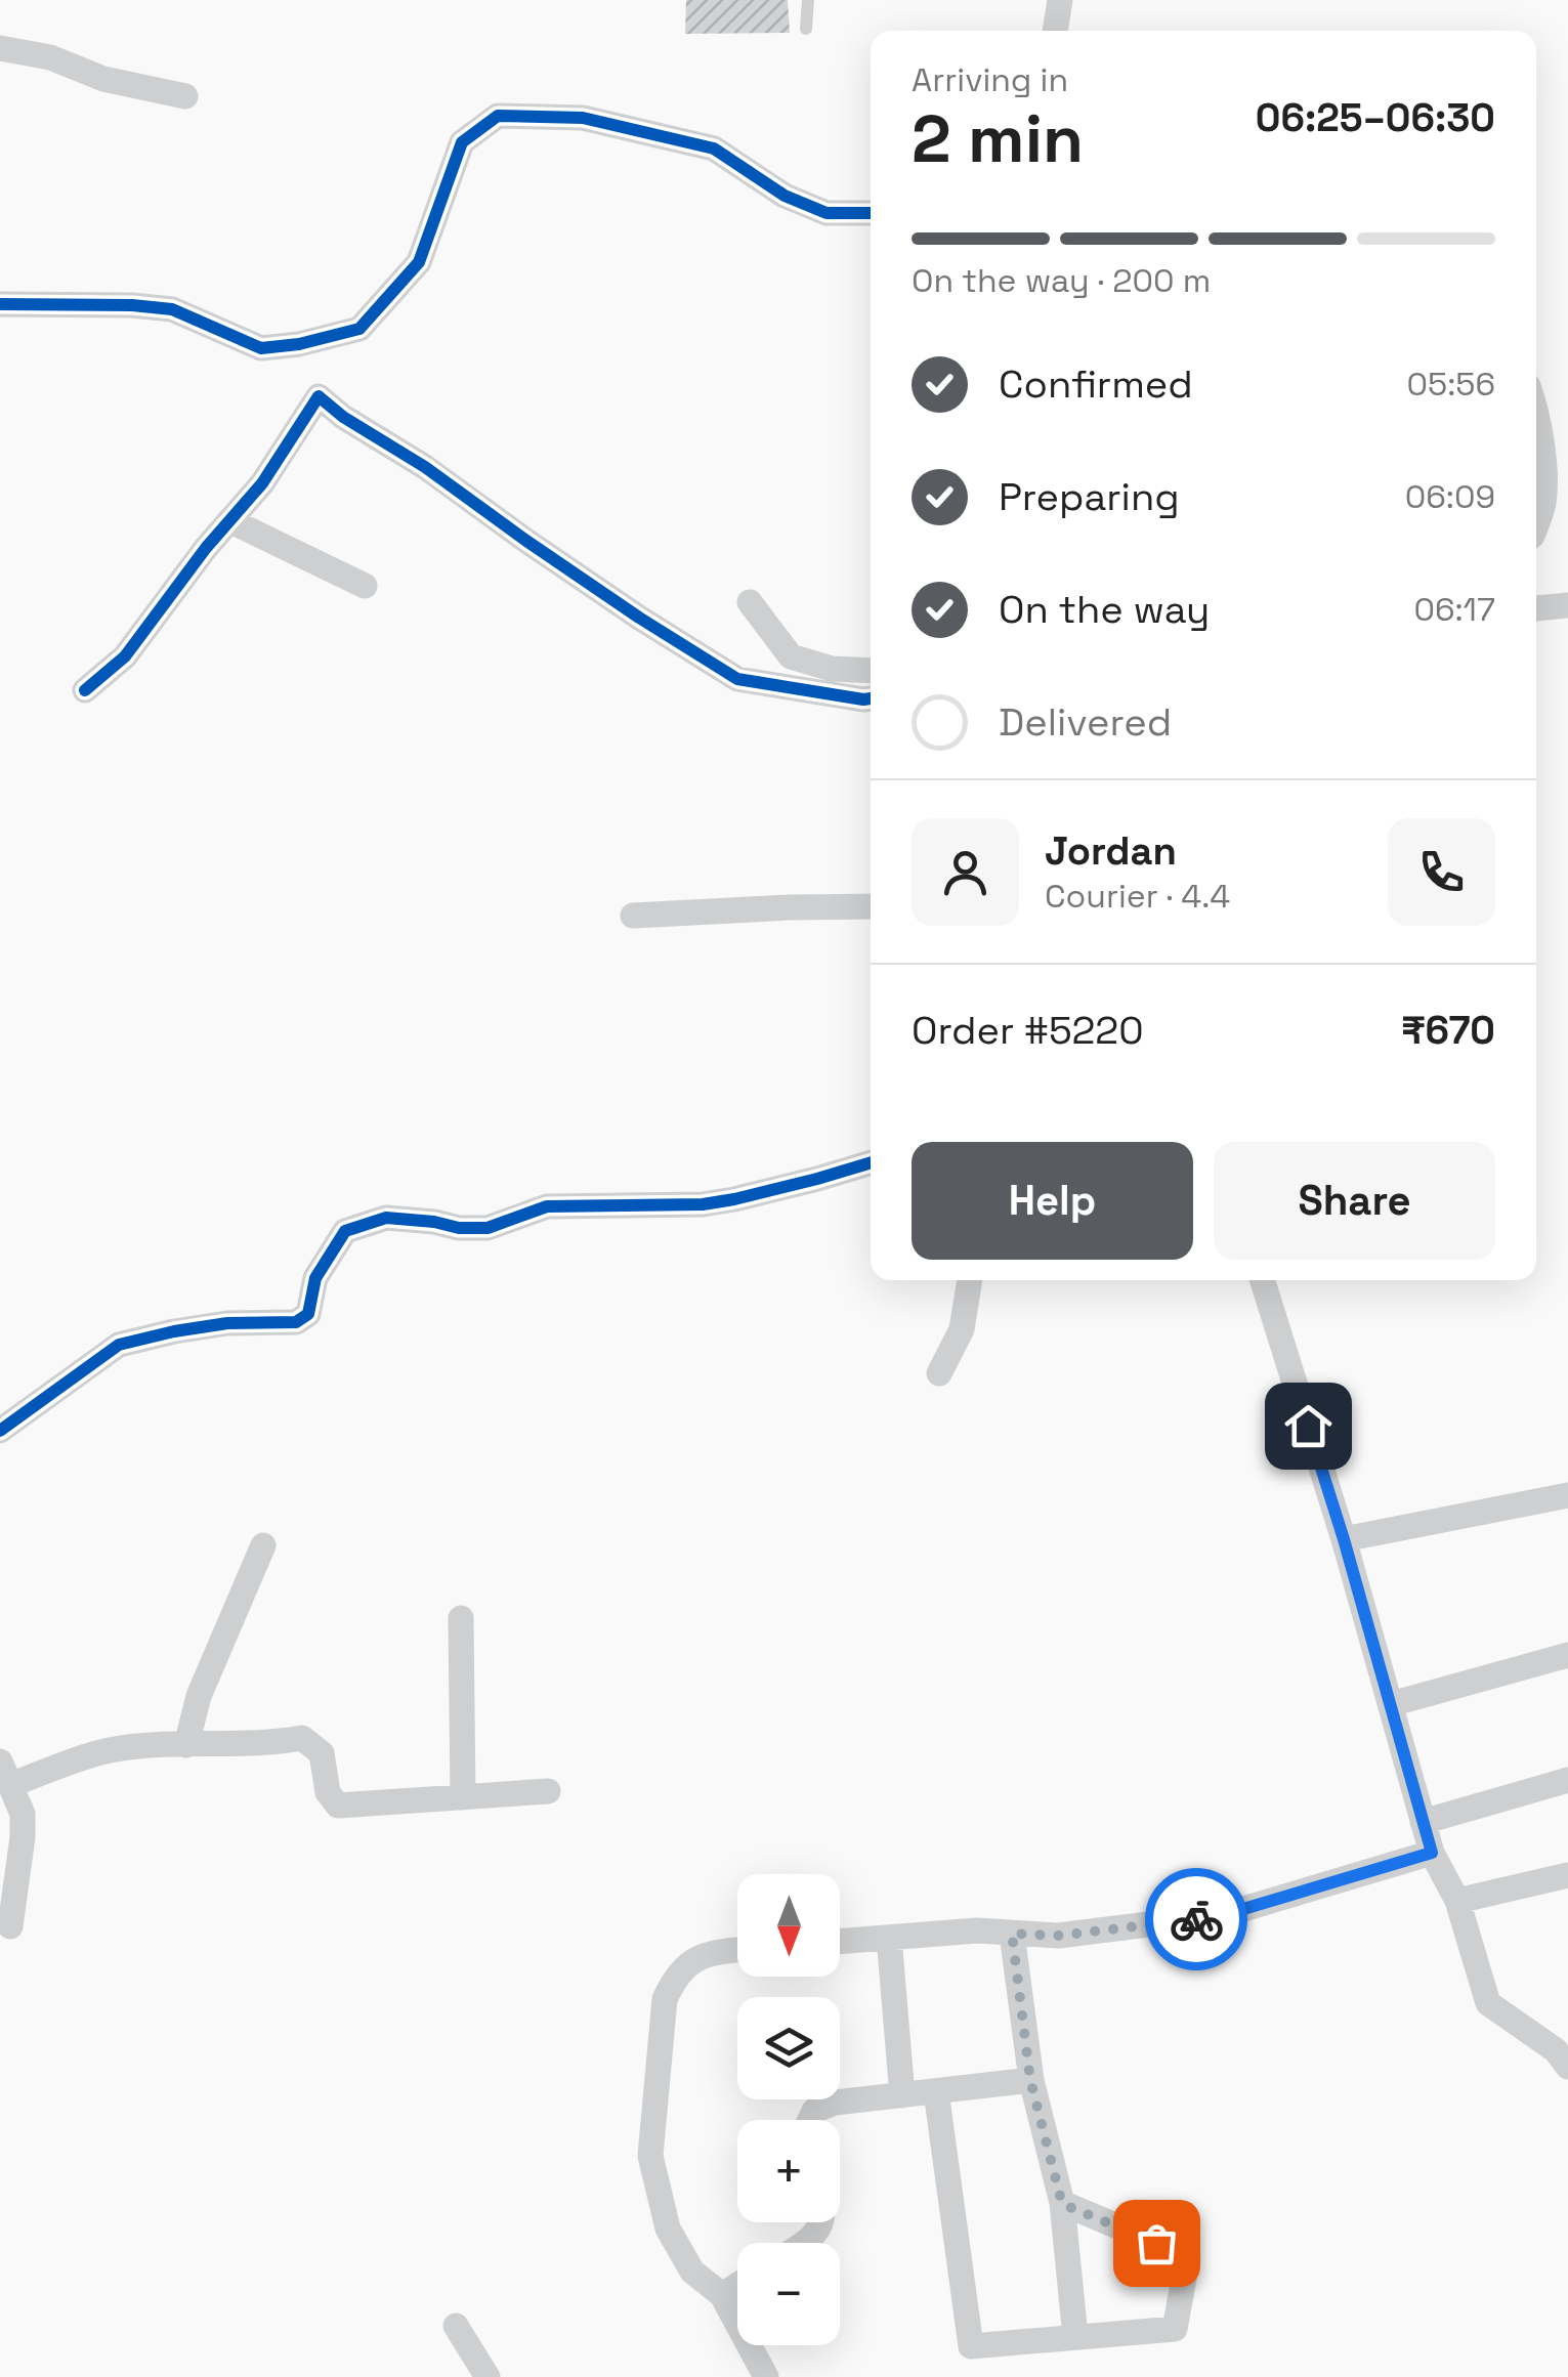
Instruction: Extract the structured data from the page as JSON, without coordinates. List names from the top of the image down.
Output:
{
  "north": "bottom",
  "page": {
    "heading": ["2 min", "Arriving in", "06:25–06:30"],
    "panel": [
      "Jordan",
      "Courier · 4.4",
      "Order #5220",
      "₹670"
    ],
    "bar": "On the way · 200 m",
    "list": [
      ["Confirmed", "05:56"],
      ["Preparing", "06:09"],
      ["On the way", "06:17"],
      "Delivered"
    ],
    "buttons": ["Help", "Share"],
    "map_buttons": ["+", "−"]
  }
}
